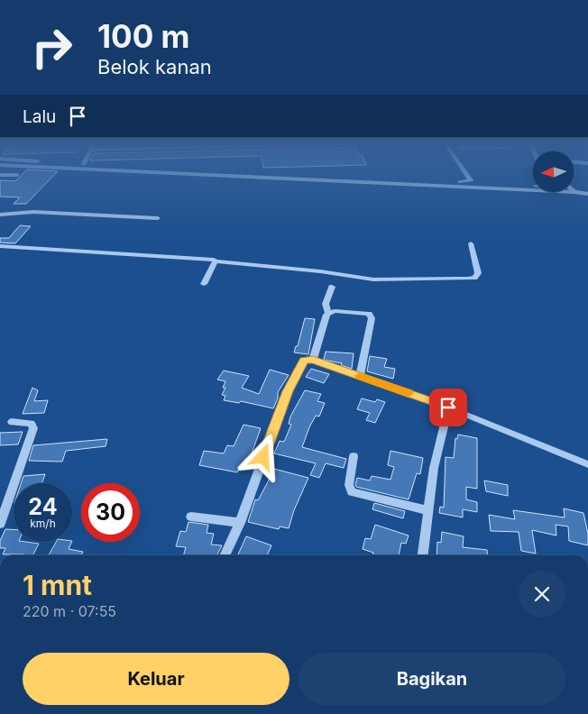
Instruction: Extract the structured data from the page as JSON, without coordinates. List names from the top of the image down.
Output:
{
  "north": "left",
  "page": {
    "turn": ["100 m", "Belok kanan"],
    "then": "Lalu",
    "speed": "24 km/h",
    "limit": "30",
    "heading": ["1 mnt", "220 m · 07:55"],
    "buttons": ["Keluar", "Bagikan"]
  }
}
